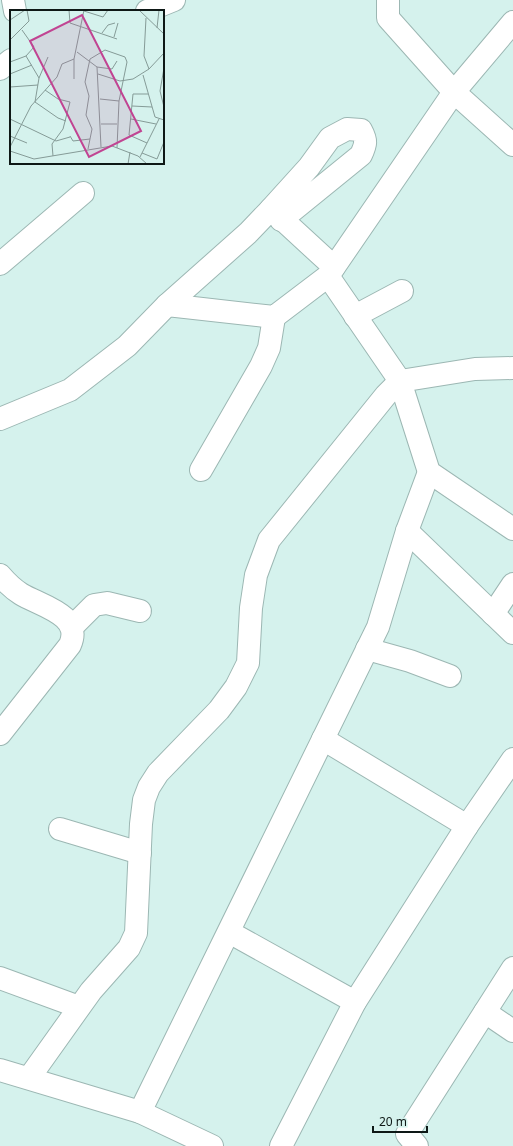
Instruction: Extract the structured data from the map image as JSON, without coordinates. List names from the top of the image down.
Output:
{
  "scale_bar": "20 m"
}
